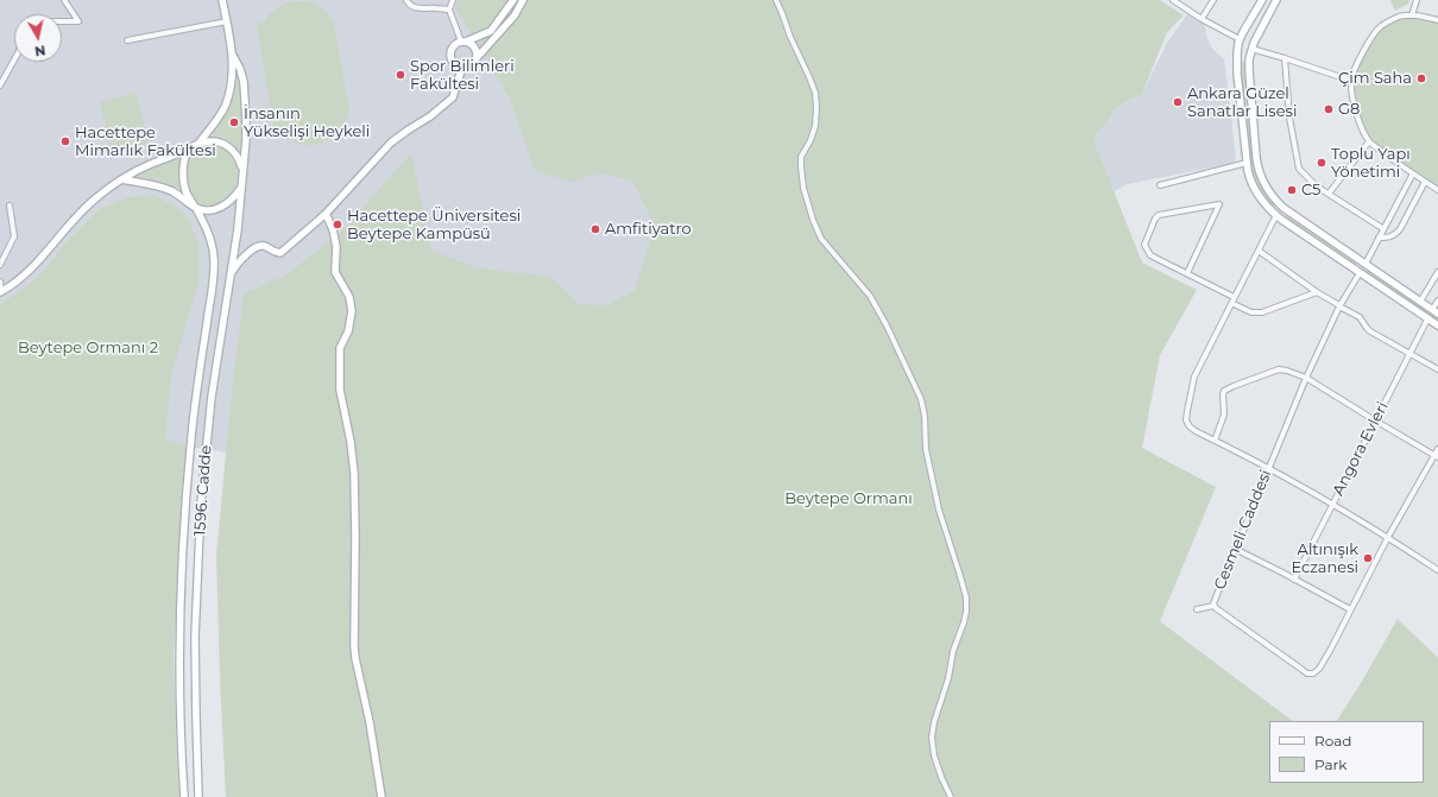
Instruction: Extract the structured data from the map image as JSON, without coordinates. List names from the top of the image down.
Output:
{
  "streets": {
    "street": ["Angora Evleri", "1596. Cadde", "Cesmeli Caddesi"]
  },
  "parks": ["Beytepe Ormanı 2", "Beytepe Ormanı"],
  "places": [
    "Spor Bilimleri Fakültesi",
    "Çim Saha",
    "Ankara Güzel Sanatlar Lisesi",
    "G8",
    "İnsanın Yükselişi Heykeli",
    "Hacettepe Mimarlık Fakültesi",
    "Toplu Yapı Yönetimi",
    "C5",
    "Hacettepe Üniversitesi Beytepe Kampüsü",
    "Amfitiyatro",
    "Altınışık Eczanesi"
  ],
  "legend": ["Road", "Park"],
  "north": "bottom"
}
